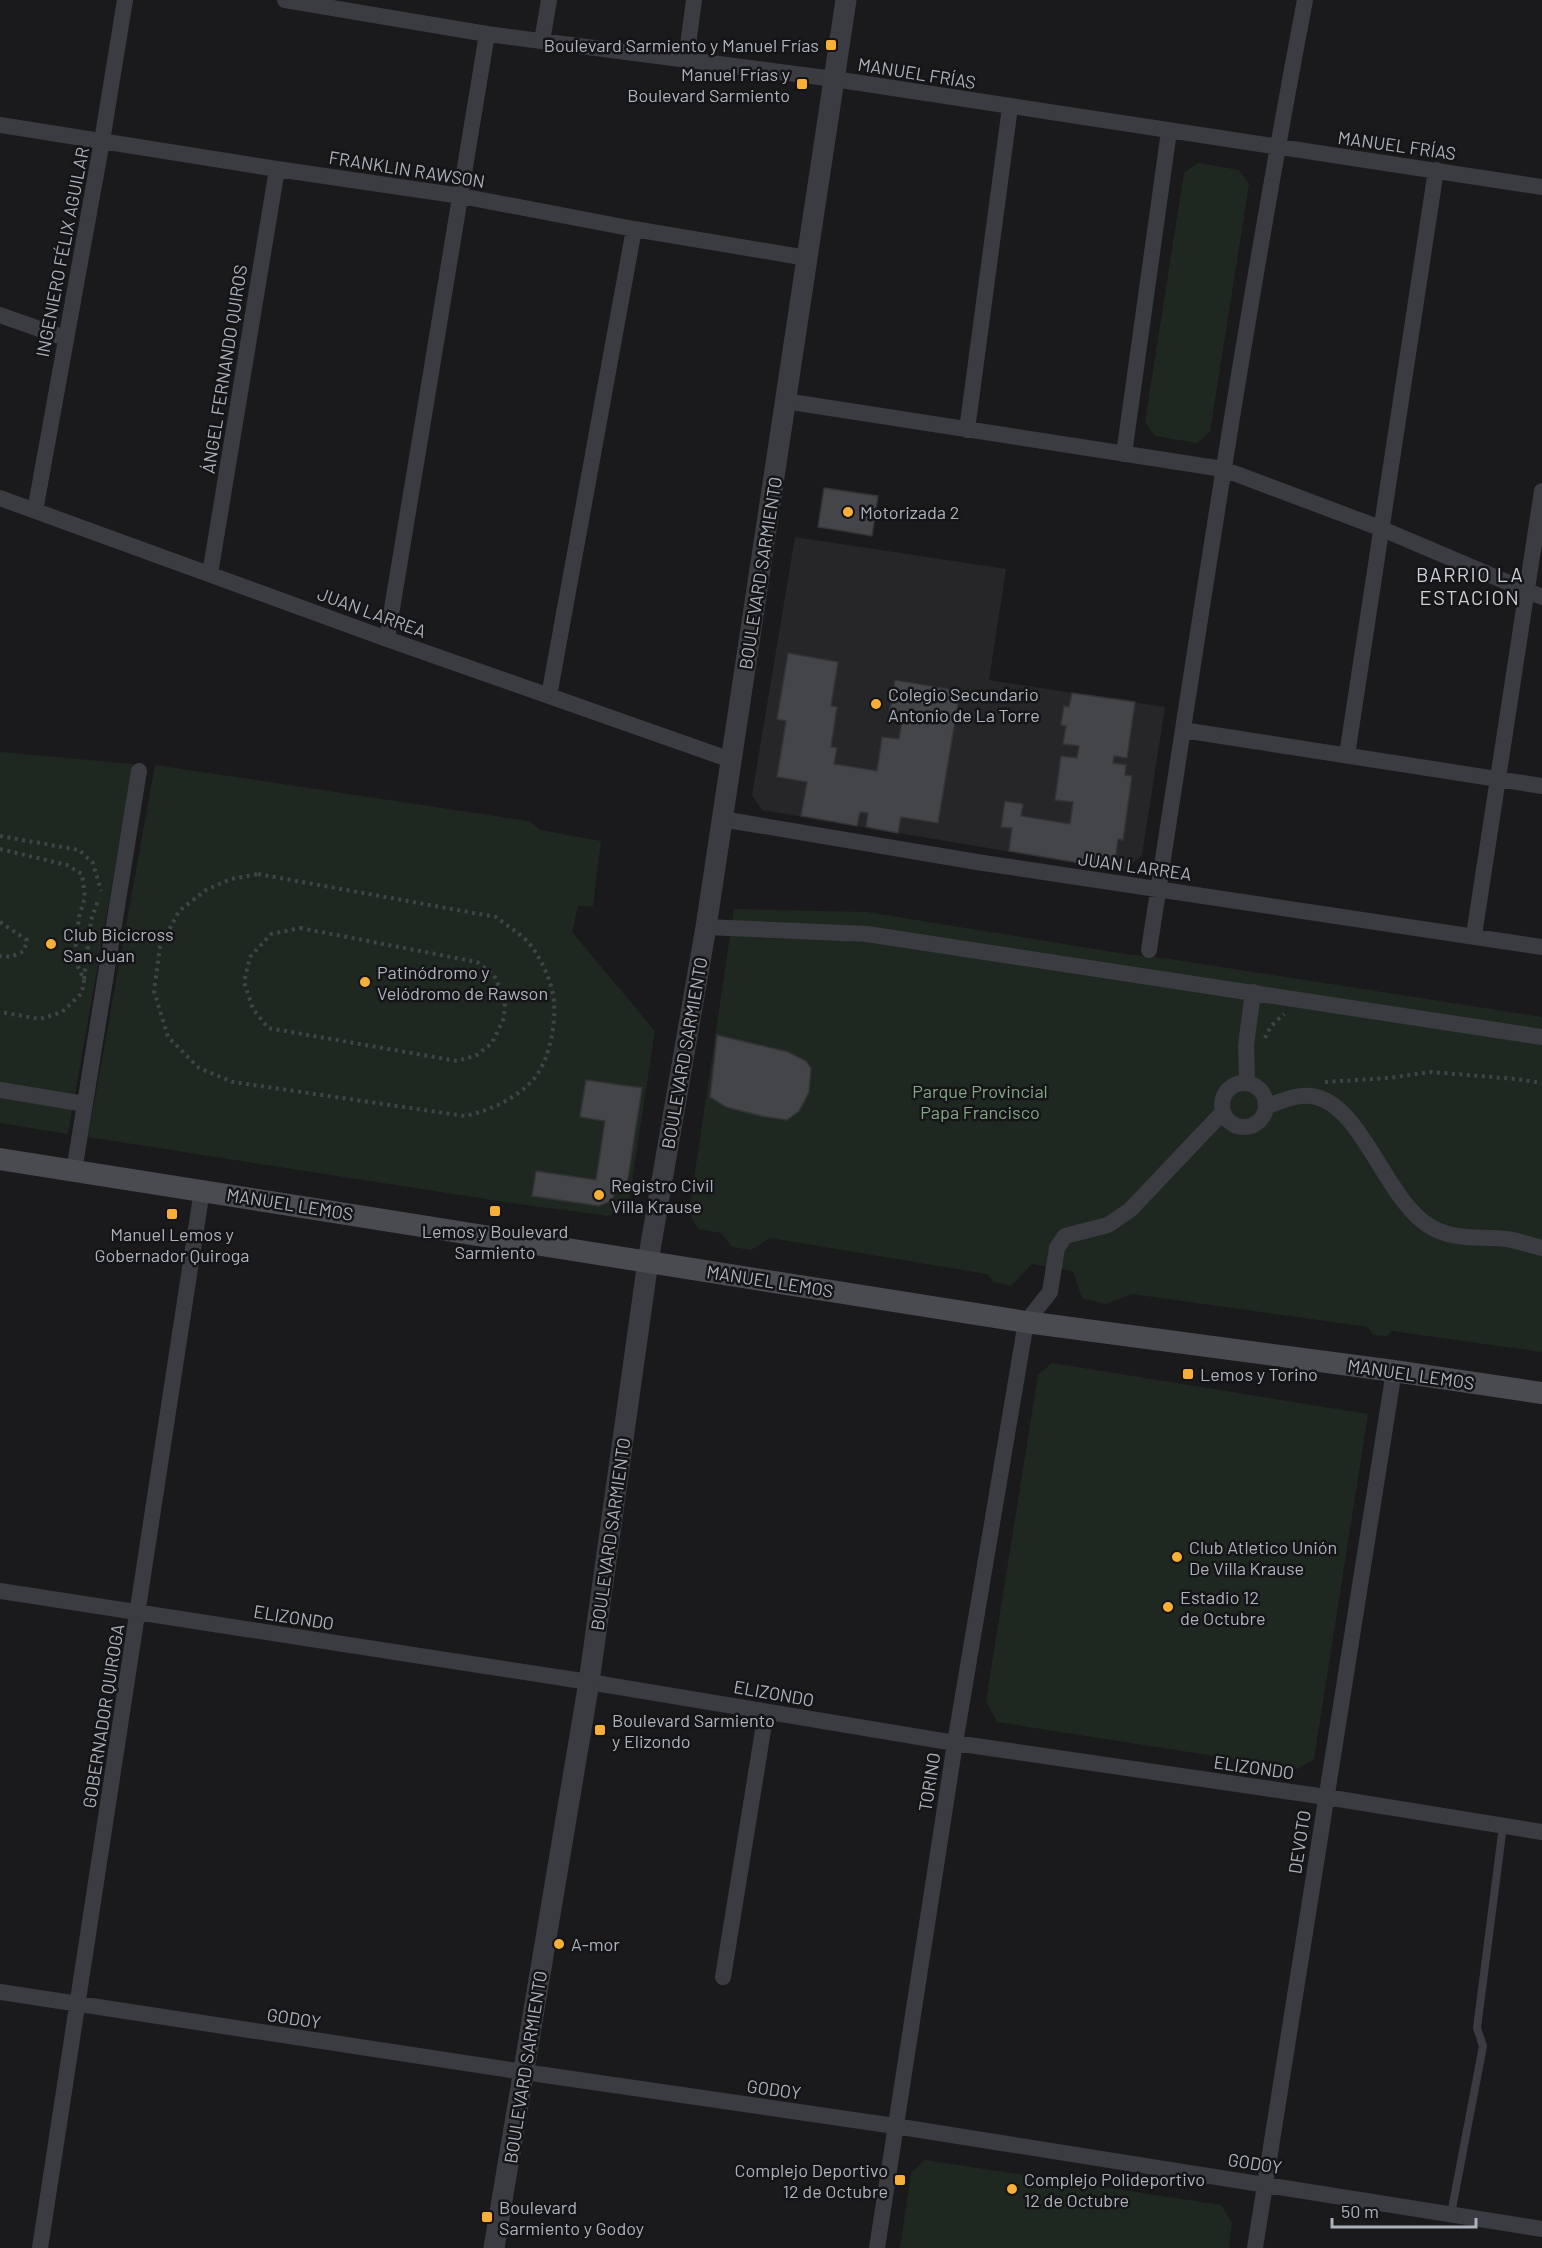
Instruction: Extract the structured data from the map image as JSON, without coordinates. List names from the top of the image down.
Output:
{
  "streets": {
    "main road": ["MANUEL LEMOS"],
    "street": [
      "MANUEL FRÍAS",
      "FRANKLIN RAWSON",
      "INGENIERO FÉLIX AGUILAR",
      "ÁNGEL FERNANDO QUIROS",
      "BOULEVARD SARMIENTO",
      "JUAN LARREA",
      "ELIZONDO",
      "GOBERNADOR QUIROGA",
      "TORINO",
      "DEVOTO",
      "GODOY"
    ]
  },
  "crossings": [
    ["MANUEL FRÍAS", "BOULEVARD SARMIENTO"],
    ["FRANKLIN RAWSON", "INGENIERO FÉLIX AGUILAR"],
    ["FRANKLIN RAWSON", "ÁNGEL FERNANDO QUIROS"],
    ["FRANKLIN RAWSON", "BOULEVARD SARMIENTO"],
    ["INGENIERO FÉLIX AGUILAR", "JUAN LARREA"],
    ["ÁNGEL FERNANDO QUIROS", "JUAN LARREA"],
    ["BOULEVARD SARMIENTO", "JUAN LARREA"],
    ["BOULEVARD SARMIENTO", "MANUEL LEMOS"],
    ["BOULEVARD SARMIENTO", "ELIZONDO"],
    ["BOULEVARD SARMIENTO", "GODOY"],
    ["MANUEL LEMOS", "GOBERNADOR QUIROGA"],
    ["MANUEL LEMOS", "TORINO"],
    ["MANUEL LEMOS", "DEVOTO"],
    ["ELIZONDO", "GOBERNADOR QUIROGA"],
    ["ELIZONDO", "TORINO"],
    ["ELIZONDO", "DEVOTO"],
    ["GOBERNADOR QUIROGA", "GODOY"],
    ["TORINO", "GODOY"],
    ["DEVOTO", "GODOY"]
  ],
  "districts": ["BARRIO LA ESTACION"],
  "parks": ["Parque Provincial Papa Francisco"],
  "places": {
    "transit": [
      "Boulevard Sarmiento y Manuel Frías",
      "Manuel Frías y Boulevard Sarmiento",
      "Lemos y Boulevard Sarmiento",
      "Manuel Lemos y Gobernador Quiroga",
      "Lemos y Torino",
      "Boulevard Sarmiento y Elizondo",
      "Complejo Deportivo 12 de Octubre",
      "Boulevard Sarmiento y Godoy"
    ],
    "other": [
      "Motorizada 2",
      "Colegio Secundario Antonio de La Torre",
      "Club Bicicross San Juan",
      "Patinódromo y Velódromo de Rawson",
      "Registro Civil Villa Krause",
      "Club Atletico Unión De Villa Krause",
      "Estadio 12 de Octubre",
      "A-mor",
      "Complejo Polideportivo 12 de Octubre"
    ]
  },
  "scale_bar": "50 m"
}
